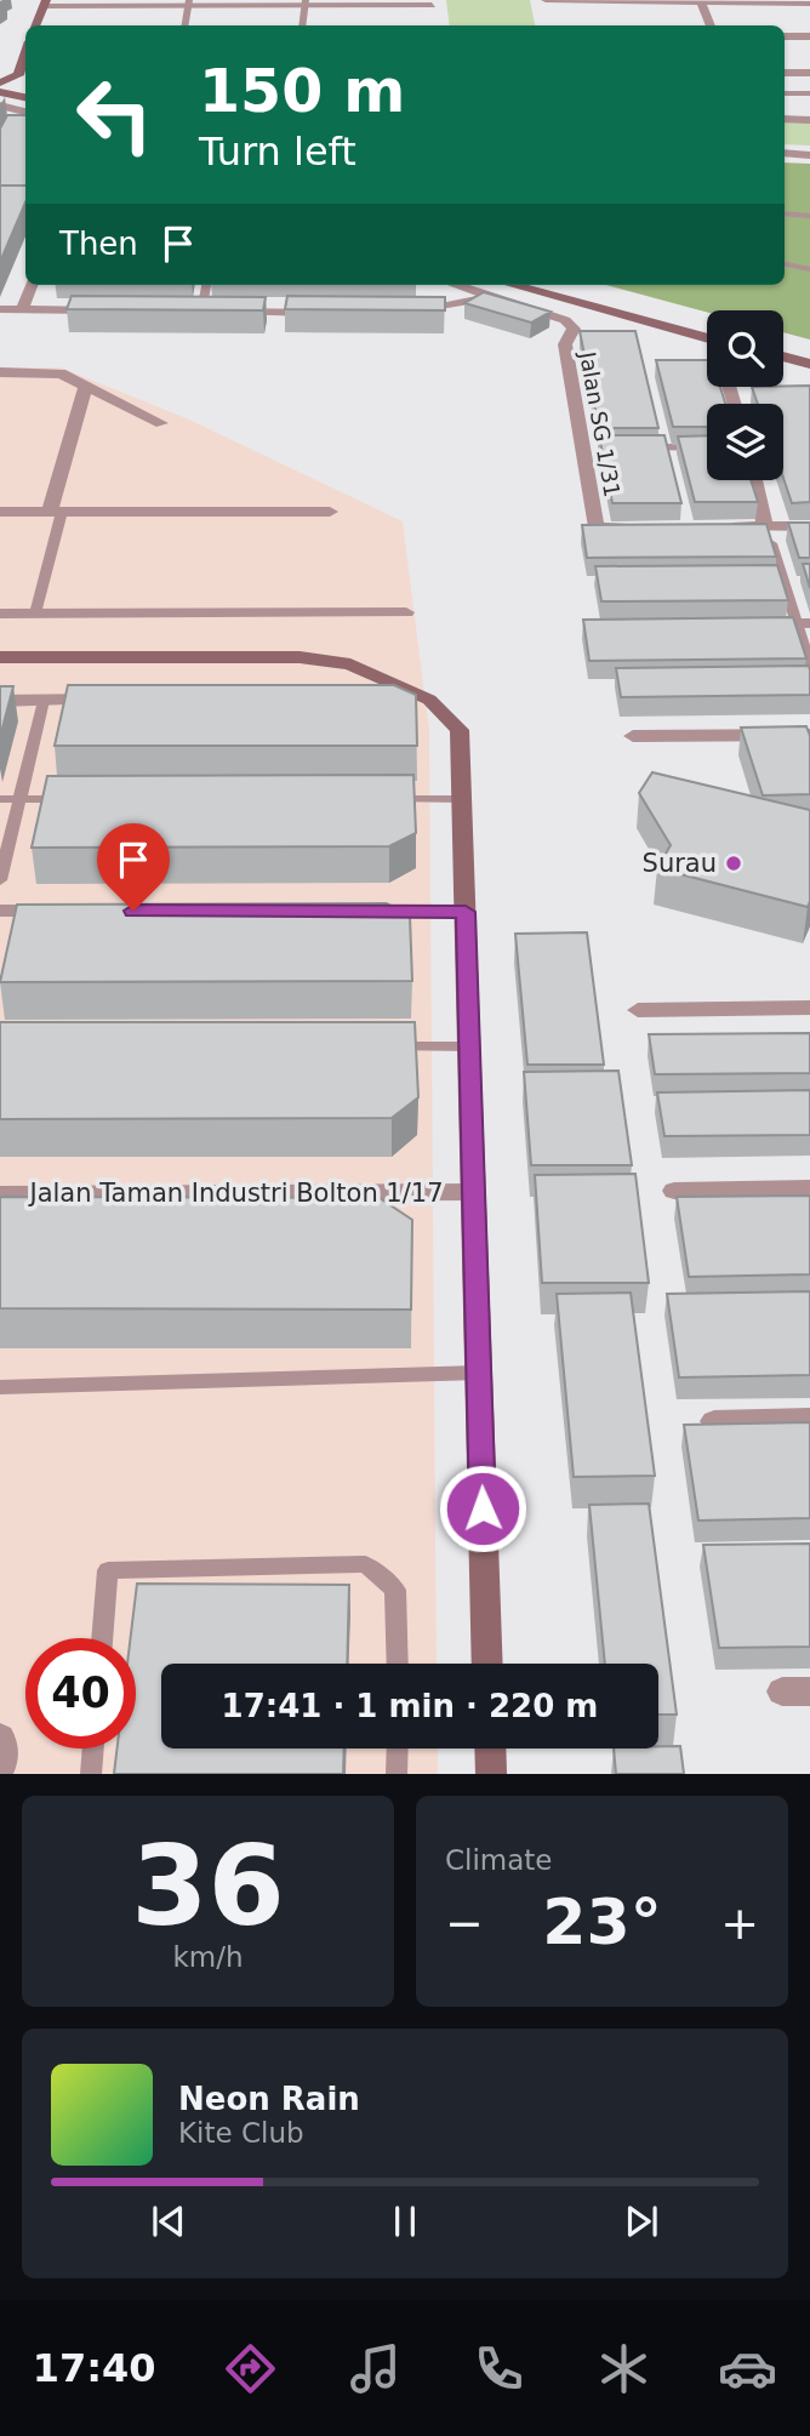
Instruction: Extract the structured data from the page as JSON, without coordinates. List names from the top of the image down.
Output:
{
  "streets": {
    "street": ["Jalan SG 1/31", "Jalan Taman Industri Bolton 1/17"]
  },
  "places": ["Surau"],
  "page": {
    "turn": ["150 m", "Turn left"],
    "then": "Then",
    "limit": "40",
    "trip": "17:41 · 1 min · 220 m",
    "tile": [
      ["36", "km/h"],
      "Climate"
    ],
    "heat": ["−", "23°", "+"],
    "song": ["Neon Rain", "Kite Club"],
    "tabs": "17:40"
  }
}
